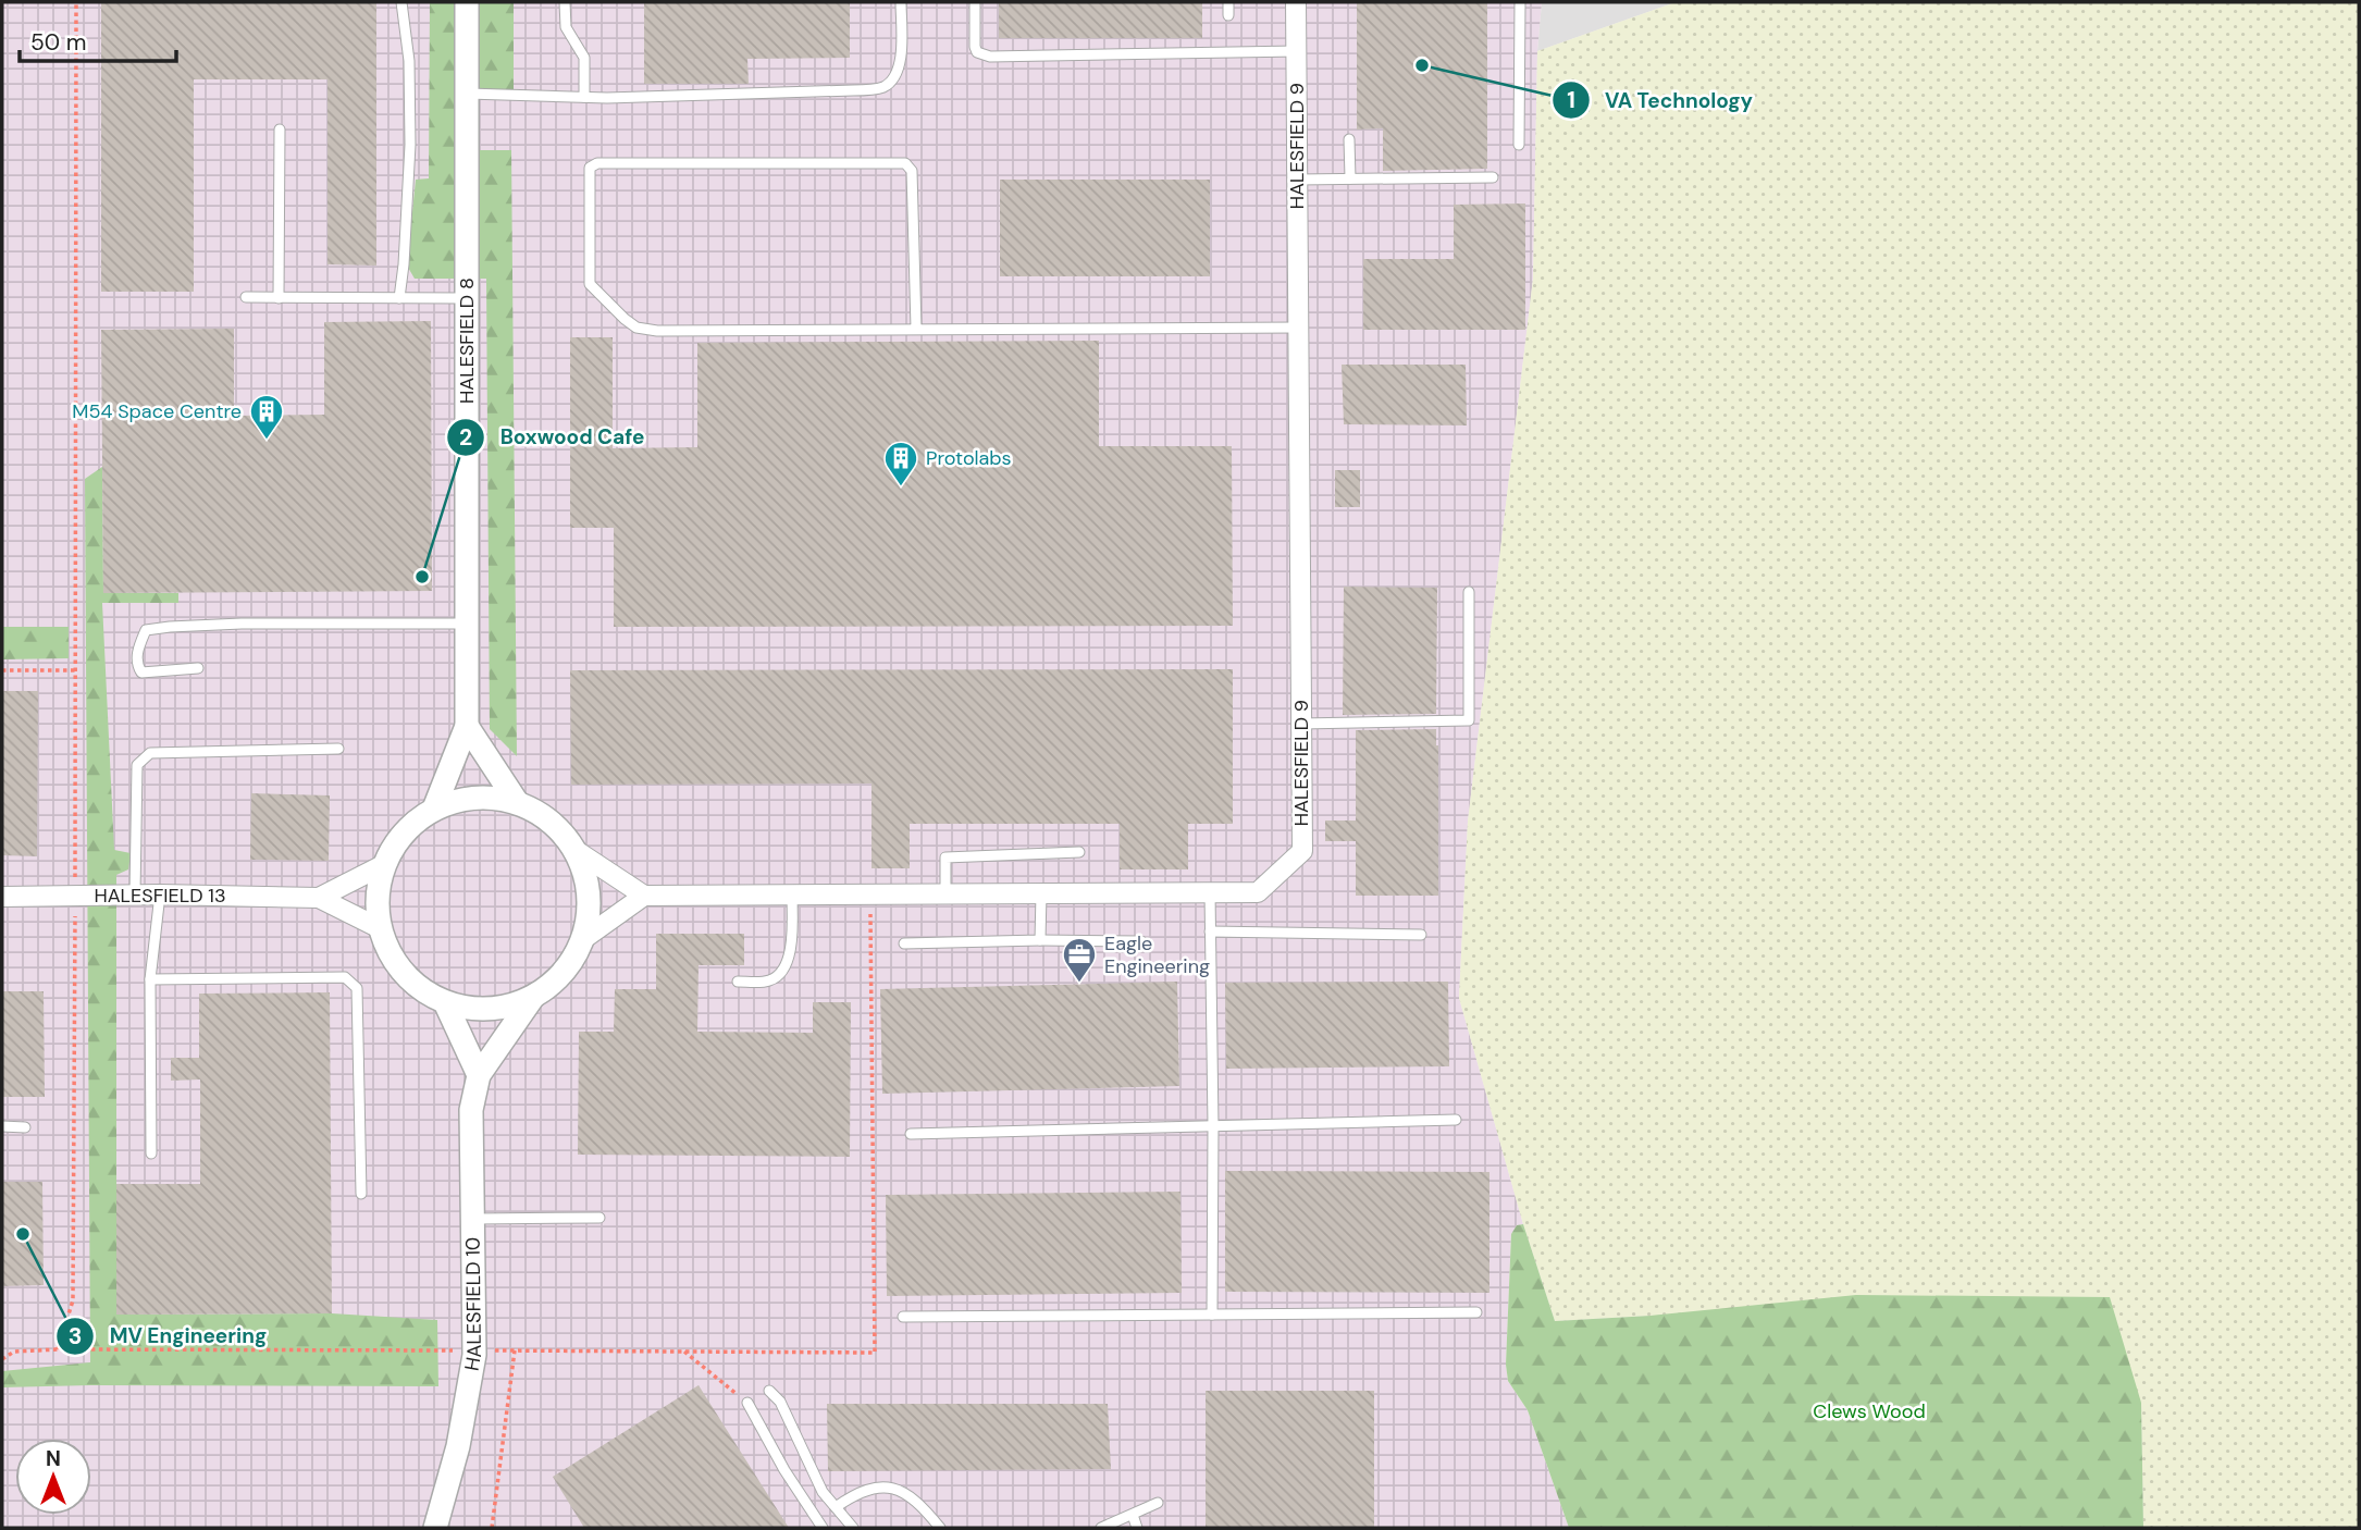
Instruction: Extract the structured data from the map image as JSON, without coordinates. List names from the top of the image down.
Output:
{
  "streets": {
    "street": [
      "HALESFIELD 9",
      "HALESFIELD 8",
      "HALESFIELD 13",
      "HALESFIELD 10"
    ]
  },
  "crossings": [
    ["HALESFIELD 8", "HALESFIELD 10"]
  ],
  "parks": ["Clews Wood"],
  "places": {
    "other": ["VA Technology", "Boxwood Cafe", "MV Engineering"],
    "building": ["M54 Space Centre", "Protolabs"],
    "office": ["Eagle Engineering"]
  },
  "scale_bar": "50 m",
  "north": "top"
}
